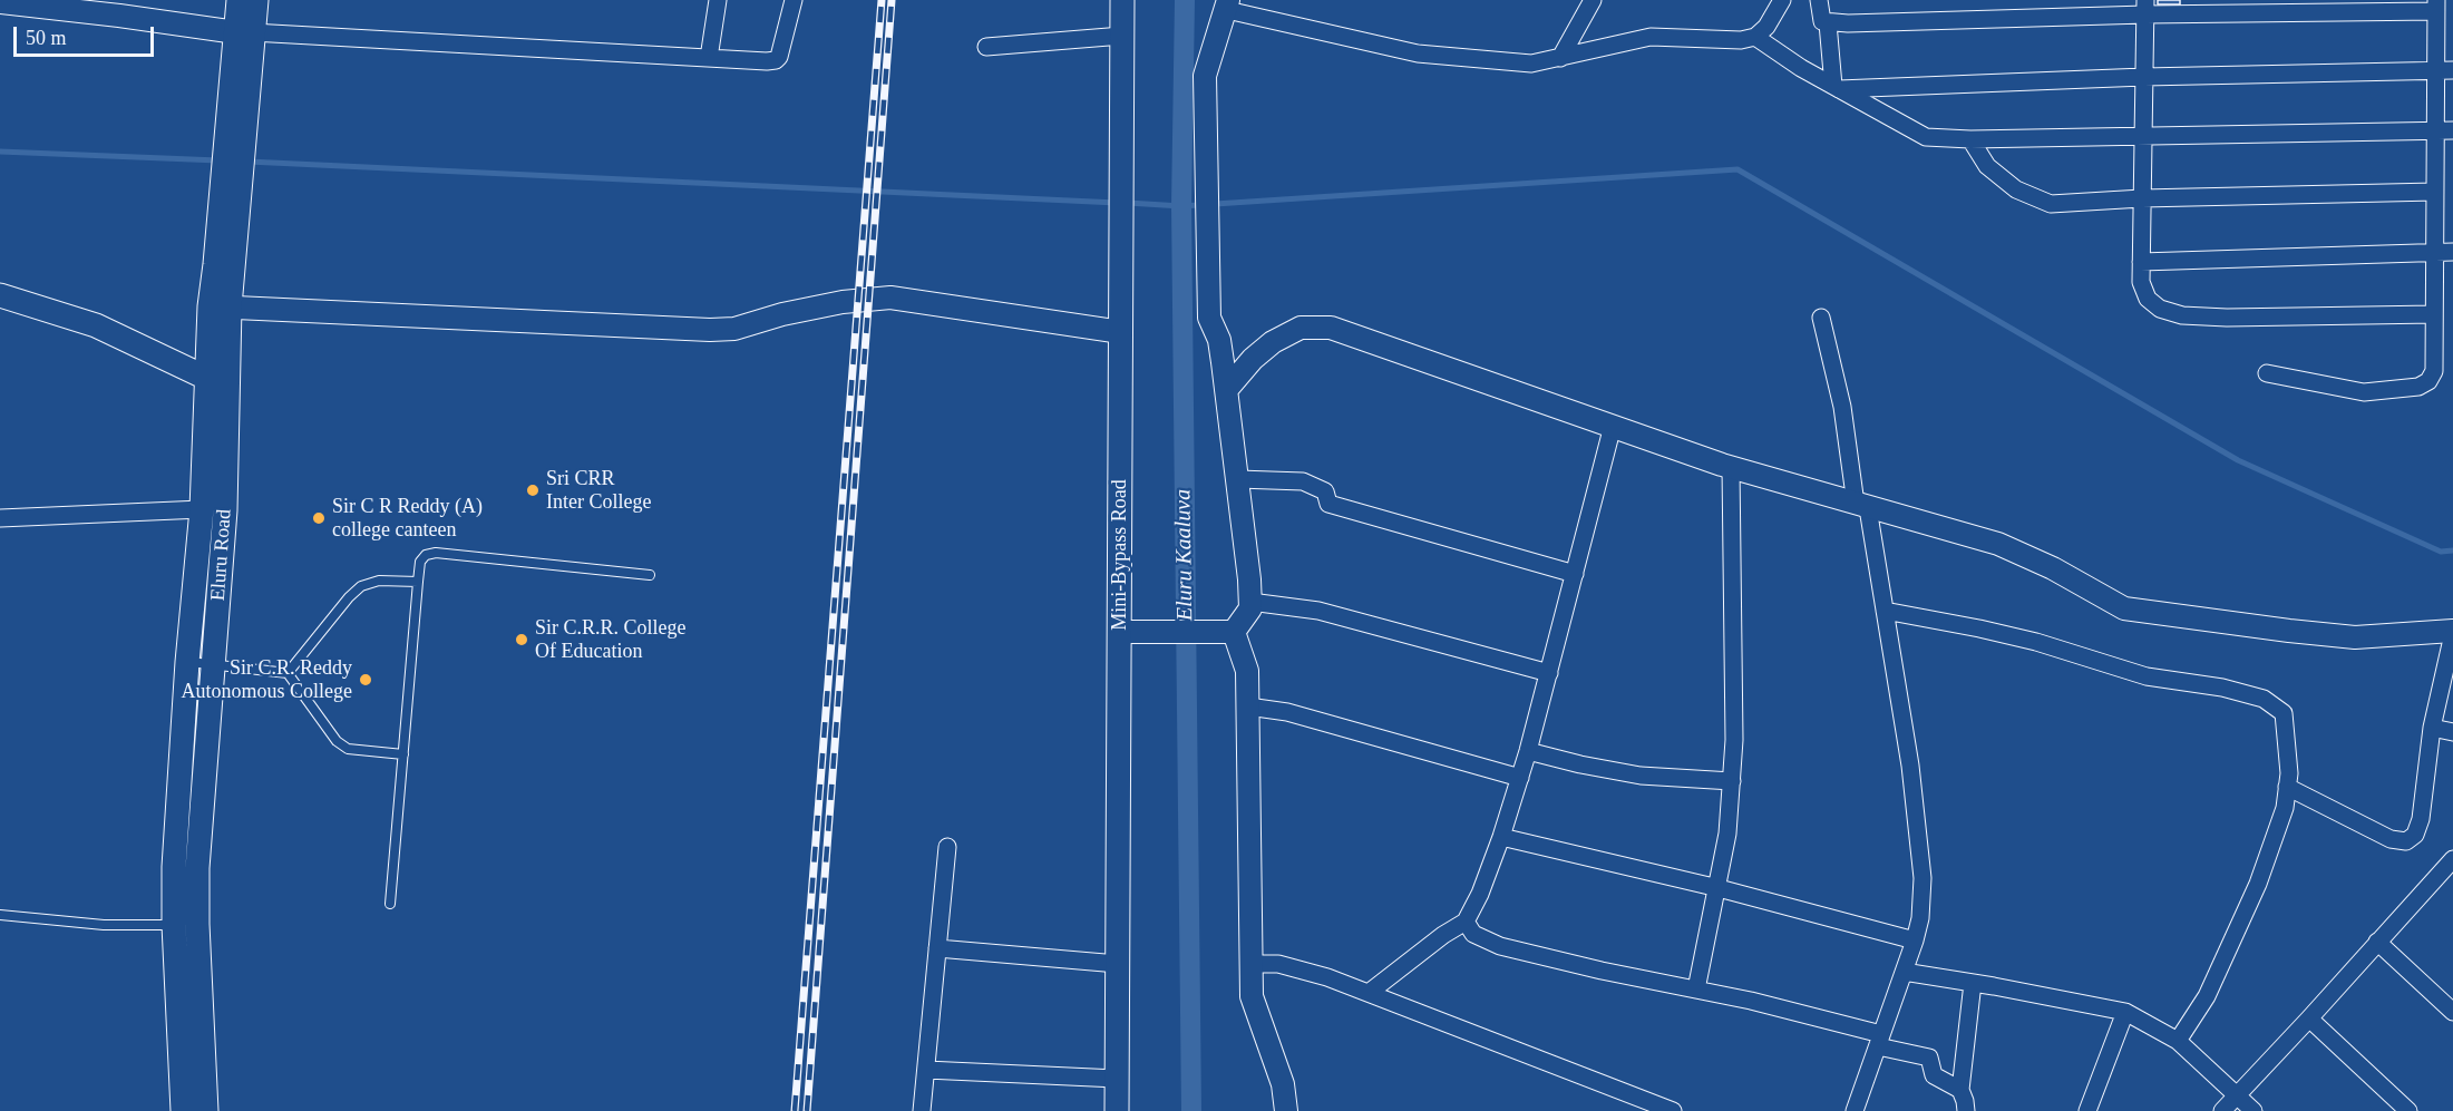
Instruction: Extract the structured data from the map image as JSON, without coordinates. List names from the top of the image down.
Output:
{
  "streets": {
    "main road": ["Eluru Road", "Mini-Bypass Road"]
  },
  "water": ["Eluru Kaaluva"],
  "places": [
    "Sri CRR Inter College",
    "Sir C R Reddy (A) college canteen",
    "Sir C.R.R. College Of Education",
    "Sir C.R. Reddy Autonomous College"
  ],
  "scale_bar": "50 m"
}
